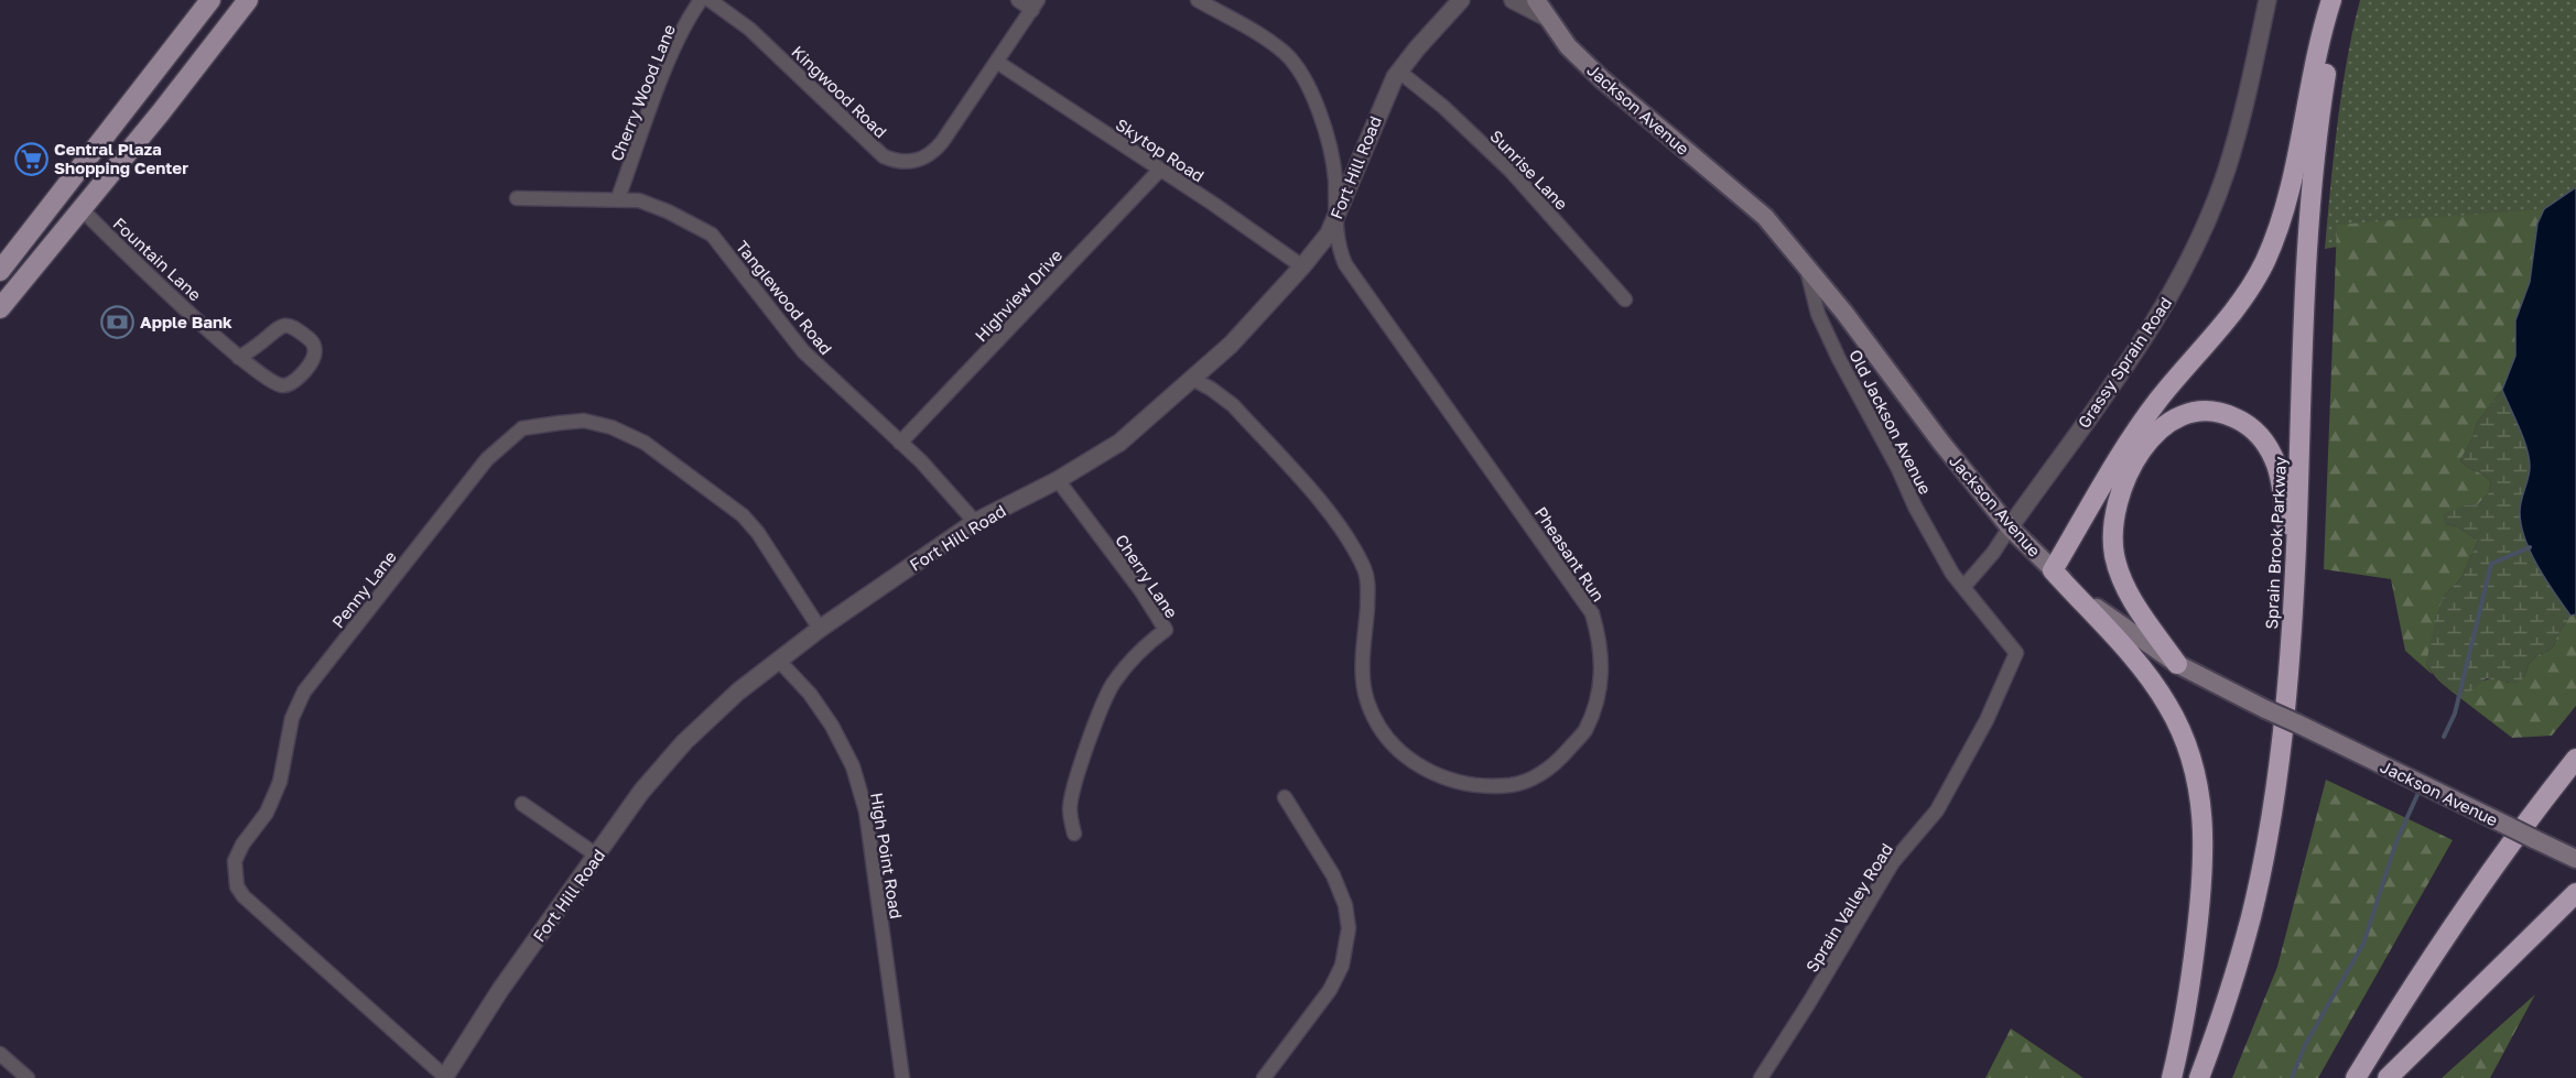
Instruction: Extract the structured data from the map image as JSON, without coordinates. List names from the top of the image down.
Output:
{
  "streets": {
    "highway": ["Sprain Brook Parkway"],
    "main road": ["Jackson Avenue"],
    "street": [
      "Kingwood Road",
      "Cherry Wood Lane",
      "Skytop Road",
      "Fort Hill Road",
      "Sunrise Lane",
      "Fountain Lane",
      "Highview Drive",
      "Tanglewood Road",
      "Grassy Sprain Road",
      "Old Jackson Avenue",
      "Pheasant Run",
      "Cherry Lane",
      "Penny Lane",
      "High Point Road",
      "Sprain Valley Road"
    ]
  },
  "crossings": [
    ["Kingwood Road", "Skytop Road"],
    ["Cherry Wood Lane", "Tanglewood Road"],
    ["Jackson Avenue", "Grassy Sprain Road"],
    ["Jackson Avenue", "Old Jackson Avenue"],
    ["Skytop Road", "Fort Hill Road"],
    ["Skytop Road", "Highview Drive"],
    ["Fort Hill Road", "Sunrise Lane"],
    ["Fort Hill Road", "Tanglewood Road"],
    ["Fort Hill Road", "Pheasant Run"],
    ["Fort Hill Road", "Cherry Lane"],
    ["Fort Hill Road", "Penny Lane"],
    ["Fort Hill Road", "High Point Road"],
    ["Highview Drive", "Tanglewood Road"],
    ["Grassy Sprain Road", "Old Jackson Avenue"],
    ["Grassy Sprain Road", "Sprain Valley Road"],
    ["Old Jackson Avenue", "Sprain Valley Road"]
  ],
  "places": {
    "supermarket": ["Central Plaza Shopping Center"],
    "bank": ["Apple Bank"]
  }
}
